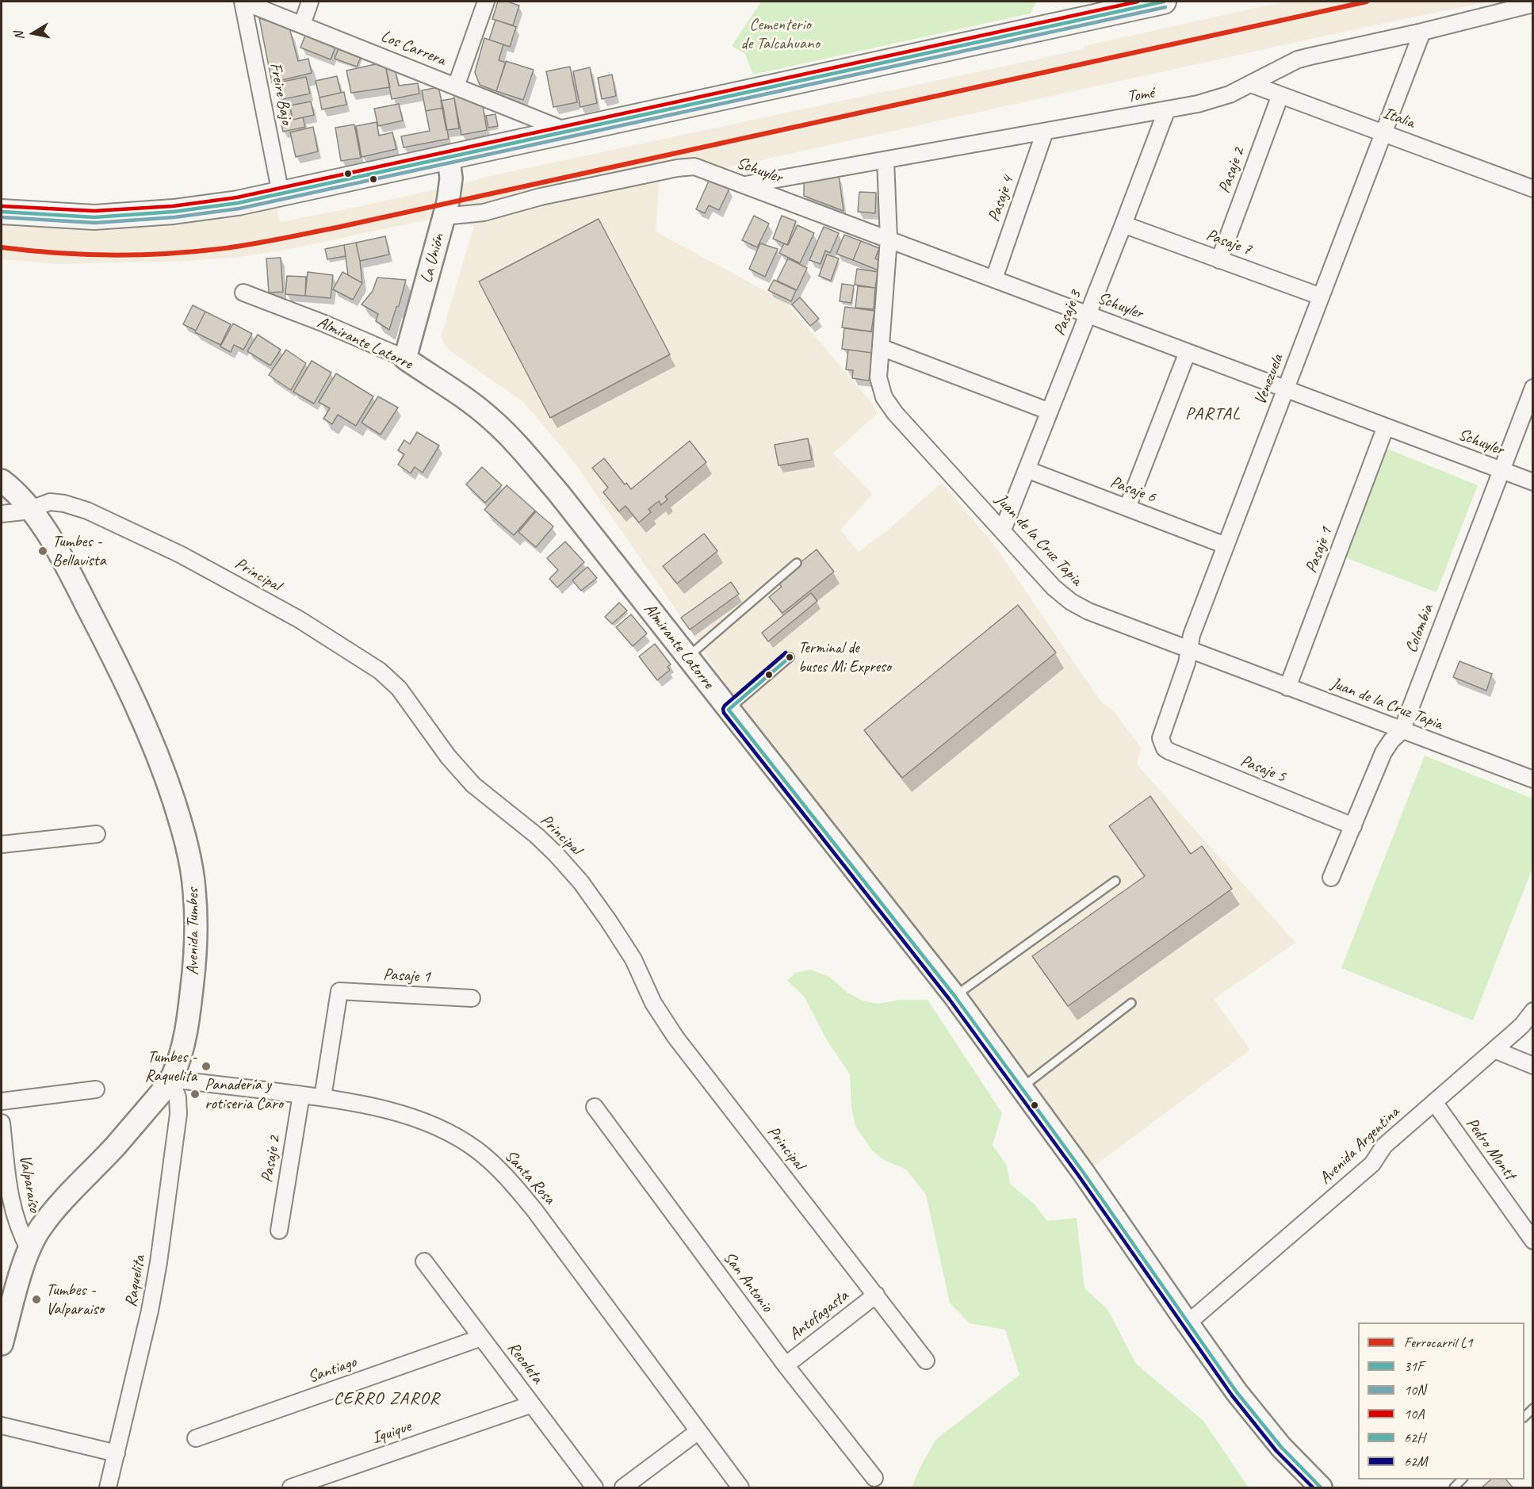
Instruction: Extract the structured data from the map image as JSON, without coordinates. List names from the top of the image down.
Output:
{
  "streets": {
    "main road": ["La Unión", "Almirante Latorre", "Avenida Tumbes"],
    "street": [
      "Los Carrera",
      "Freire Bajo",
      "Tomé",
      "Italia",
      "Schuyler",
      "Pasaje 2",
      "Pasaje 4",
      "Pasaje 7",
      "Pasaje 3",
      "Venezuela",
      "Pasaje 6",
      "Juan de la Cruz Tapia",
      "Pasaje 1",
      "Principal",
      "Colombia",
      "Pasaje 5",
      "Avenida Argentina",
      "Pedro Montt",
      "Santa Rosa",
      "Valparaíso",
      "Raquelita",
      "San Antonio",
      "Antofagasta",
      "Recoleta",
      "Santiago",
      "Iquique"
    ]
  },
  "crossings": [
    ["Los Carrera", "Freire Bajo"],
    ["Tomé", "Italia"],
    ["Tomé", "Schuyler"],
    ["Tomé", "Pasaje 4"],
    ["Tomé", "Pasaje 3"],
    ["Tomé", "Venezuela"],
    ["Tomé", "Juan de la Cruz Tapia"],
    ["Italia", "Pasaje 2"],
    ["Italia", "Venezuela"],
    ["Schuyler", "Pasaje 4"],
    ["Schuyler", "La Unión"],
    ["Schuyler", "Pasaje 3"],
    ["Schuyler", "Venezuela"],
    ["Schuyler", "Juan de la Cruz Tapia"],
    ["Schuyler", "Pasaje 1"],
    ["Schuyler", "Colombia"],
    ["Pasaje 2", "Pasaje 7"],
    ["Pasaje 2", "Santa Rosa"],
    ["Pasaje 7", "Pasaje 3"],
    ["Pasaje 7", "Venezuela"],
    ["La Unión", "Almirante Latorre"],
    ["Pasaje 3", "Pasaje 6"],
    ["Pasaje 3", "Juan de la Cruz Tapia"],
    ["Almirante Latorre", "Avenida Argentina"],
    ["Venezuela", "Pasaje 6"],
    ["Venezuela", "Juan de la Cruz Tapia"],
    ["Venezuela", "Pasaje 5"],
    ["Juan de la Cruz Tapia", "Pasaje 1"],
    ["Juan de la Cruz Tapia", "Colombia"],
    ["Pasaje 1", "Santa Rosa"],
    ["Principal", "Avenida Tumbes"],
    ["Principal", "Antofagasta"],
    ["Colombia", "Pasaje 5"],
    ["Avenida Tumbes", "Santa Rosa"],
    ["Avenida Tumbes", "Valparaíso"],
    ["Avenida Tumbes", "Raquelita"],
    ["Avenida Argentina", "Pedro Montt"],
    ["Santa Rosa", "Raquelita"],
    ["San Antonio", "Antofagasta"],
    ["Recoleta", "Santiago"],
    ["Recoleta", "Iquique"]
  ],
  "districts": ["PARTAL", "CERRO ZAROR"],
  "parks": ["Cementerio de Talcahuano"],
  "places": [
    "Tumbes - Bellavista",
    "Terminal de buses Mi Expreso",
    "Tumbes - Raquelita",
    "Panadería y rotiseria Caro",
    "Tumbes - Valparaiso"
  ],
  "lines": [
    "rail line L1",
    "transit line 31F",
    "transit line 10A",
    "transit line 10N",
    "transit line 62M",
    "transit line 62H"
  ],
  "legend": [
    "Ferrocarril L1",
    "31F",
    "10N",
    "10A",
    "62H",
    "62M"
  ],
  "north": "left"
}
